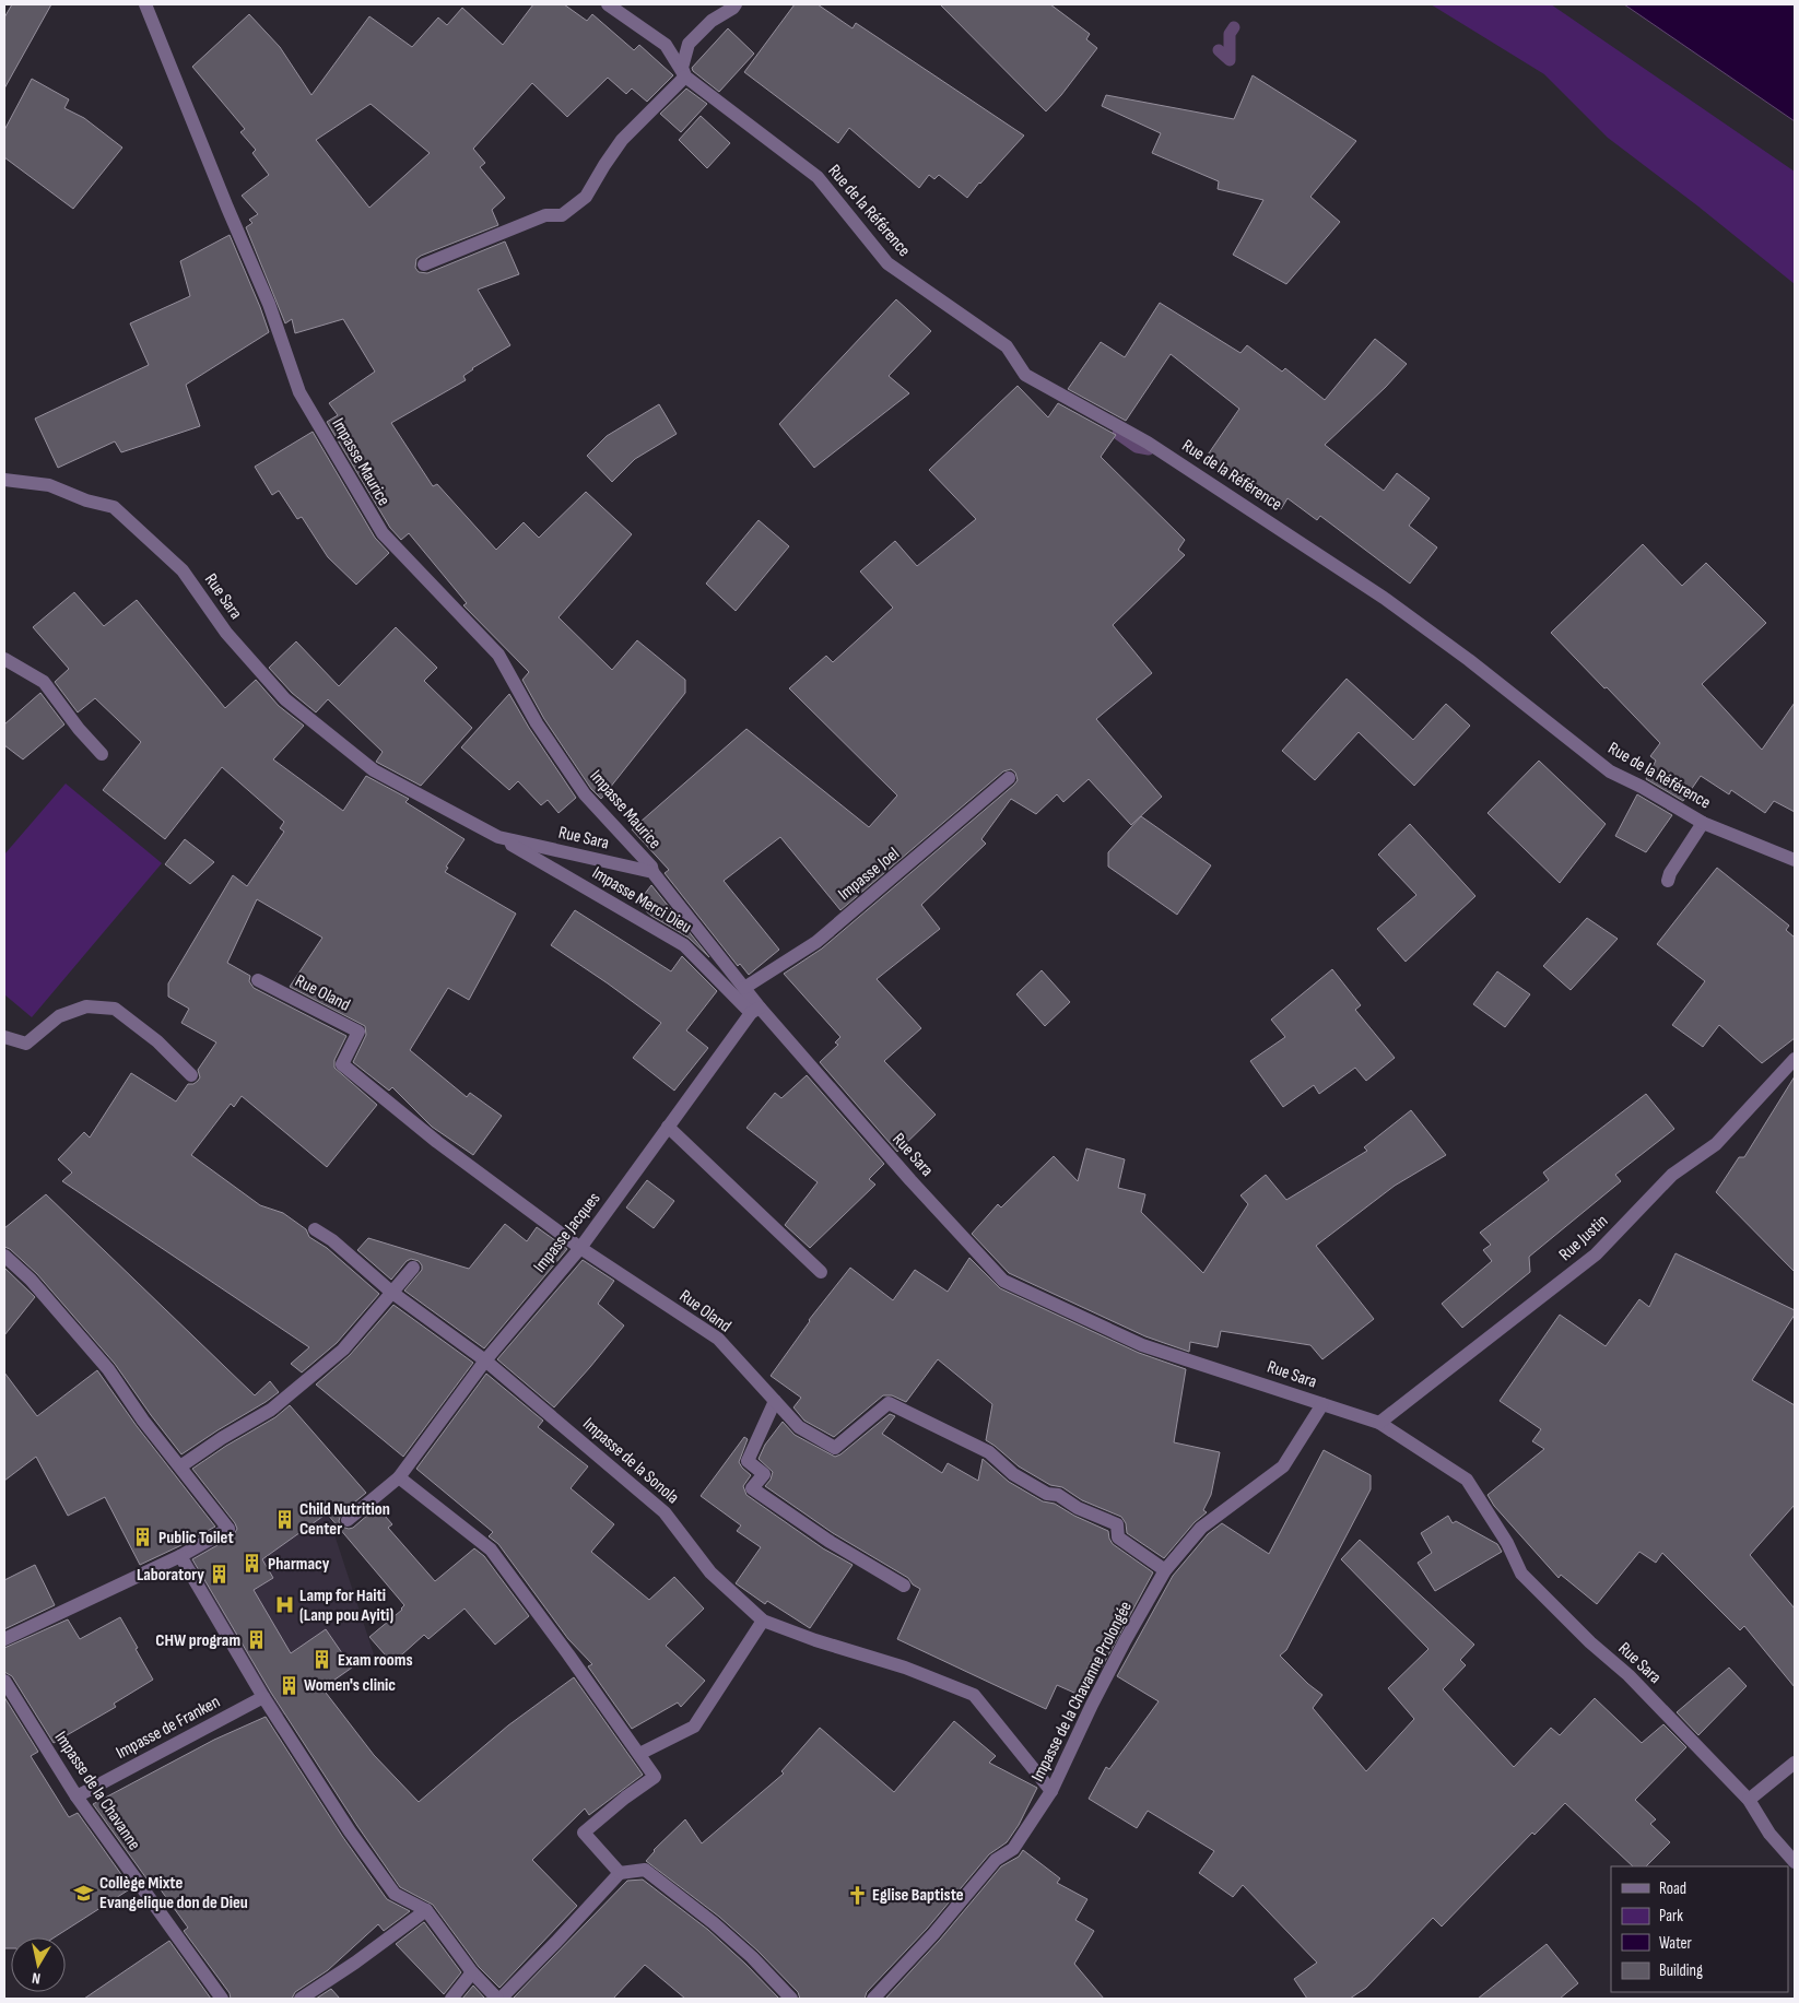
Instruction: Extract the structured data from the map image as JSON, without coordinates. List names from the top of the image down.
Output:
{
  "streets": {
    "street": [
      "Rue de la Référence",
      "Impasse Maurice",
      "Rue Sara",
      "Impasse Joel",
      "Impasse Merci Dieu",
      "Rue Oland",
      "Impasse Jacques",
      "Rue Justin",
      "Impasse de la Sonola",
      "Impasse de la Chavanne Prolongée",
      "Impasse de Franken",
      "Impasse de la Chavanne"
    ]
  },
  "crossings": [
    ["Impasse Maurice", "Rue Sara"],
    ["Rue Sara", "Impasse Joel"],
    ["Rue Sara", "Impasse Merci Dieu"],
    ["Rue Sara", "Impasse Jacques"],
    ["Rue Sara", "Rue Justin"],
    ["Rue Sara", "Impasse de la Chavanne Prolongée"],
    ["Impasse Merci Dieu", "Impasse Jacques"],
    ["Rue Oland", "Impasse Jacques"],
    ["Rue Oland", "Impasse de la Chavanne Prolongée"],
    ["Impasse Jacques", "Impasse de la Sonola"],
    ["Impasse de la Sonola", "Impasse de la Chavanne Prolongée"],
    ["Impasse de Franken", "Impasse de la Chavanne"]
  ],
  "places": {
    "building": [
      "Child Nutrition Center",
      "Public Toilet",
      "Pharmacy",
      "Laboratory",
      "CHW program",
      "Exam rooms",
      "Women's clinic"
    ],
    "hospital": ["Lamp for Haiti (Lanp pou Ayiti)"],
    "school or university": ["Collège Mixte Evangelique don de Dieu"],
    "church": ["Eglise Baptiste"]
  },
  "legend": [
    "Road",
    "Park",
    "Water",
    "Building"
  ],
  "north": "bottom"
}
